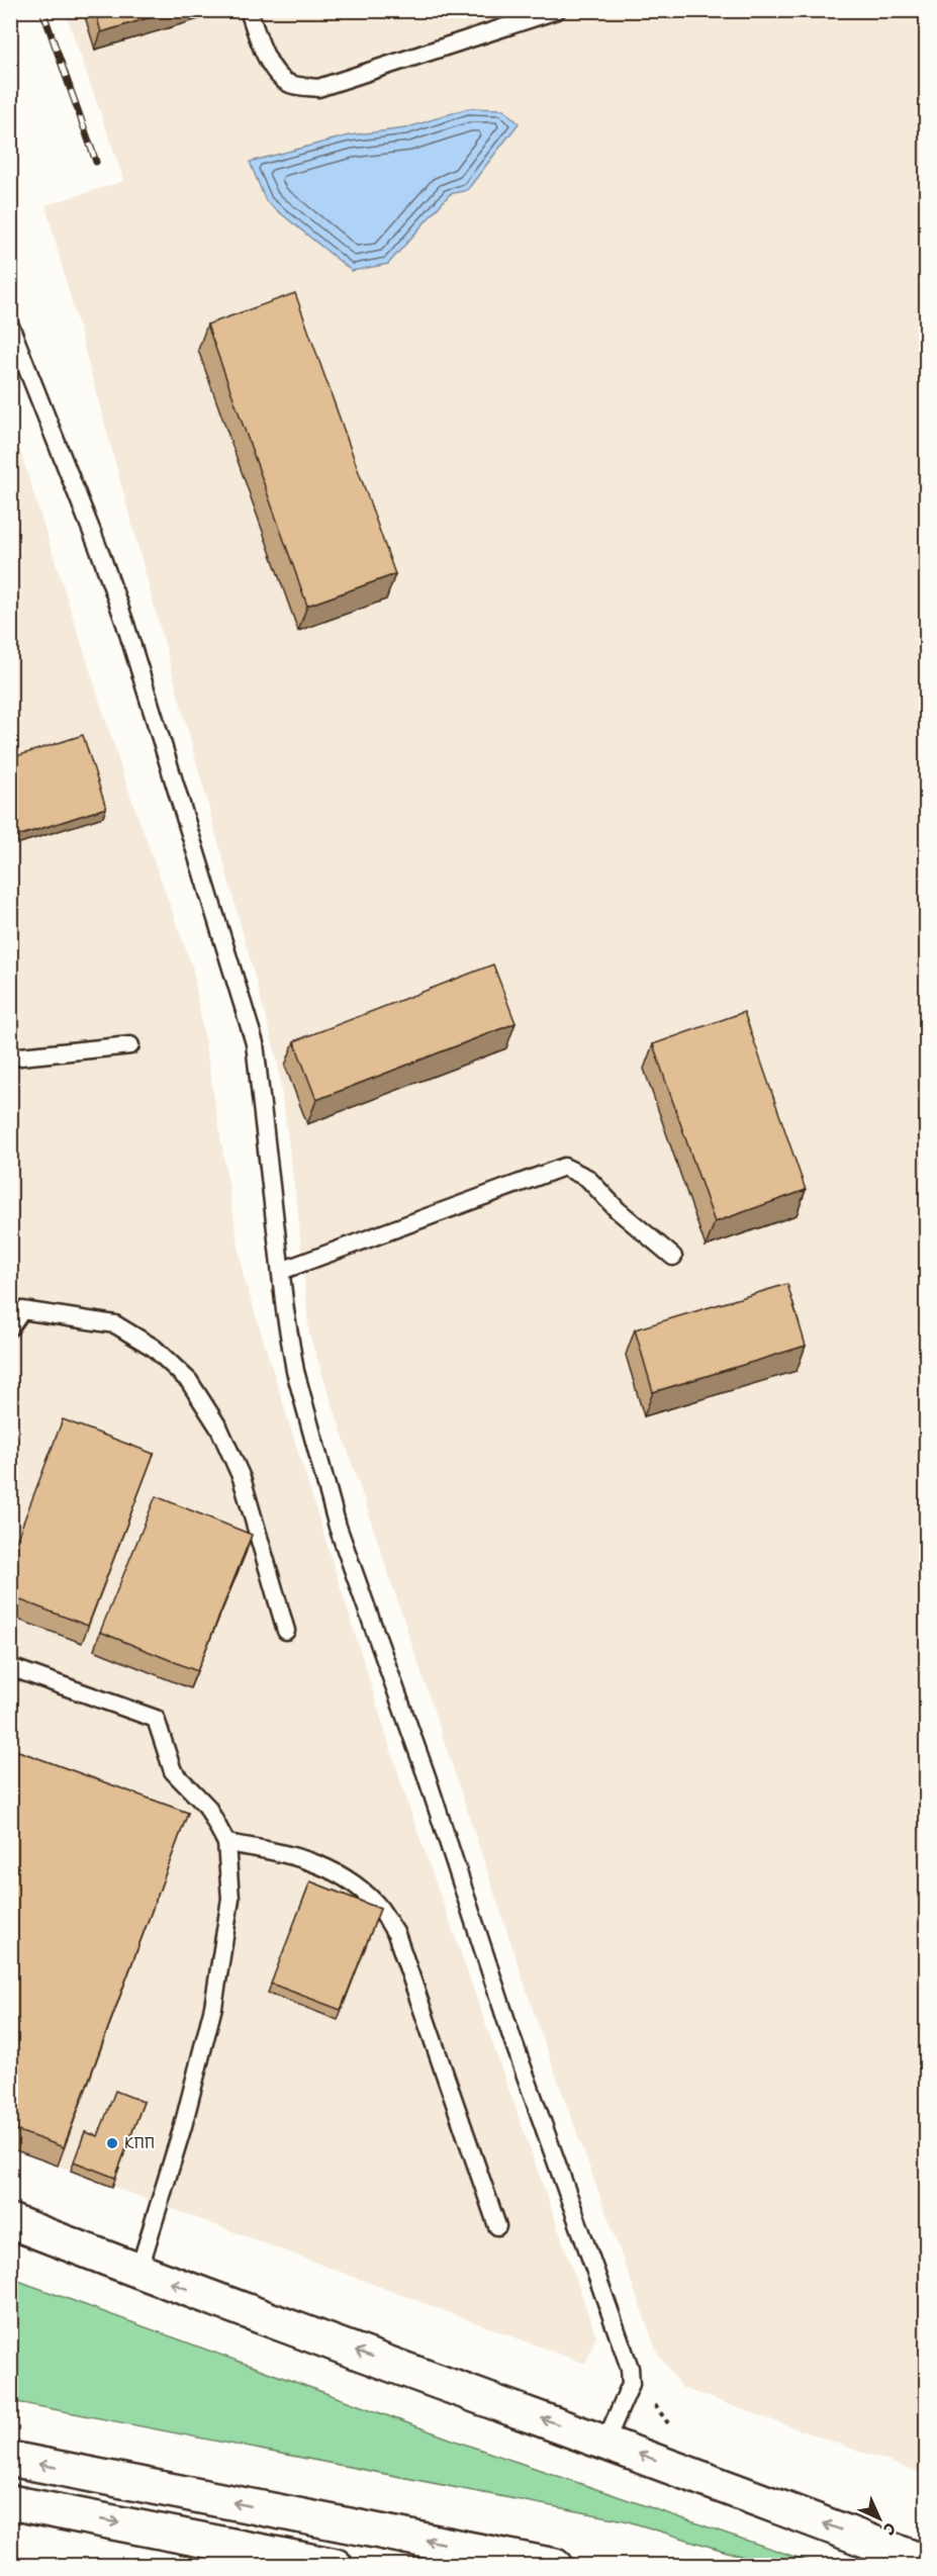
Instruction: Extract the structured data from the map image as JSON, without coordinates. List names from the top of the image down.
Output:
{
  "places": ["КПП"],
  "north": "bottom right"
}
